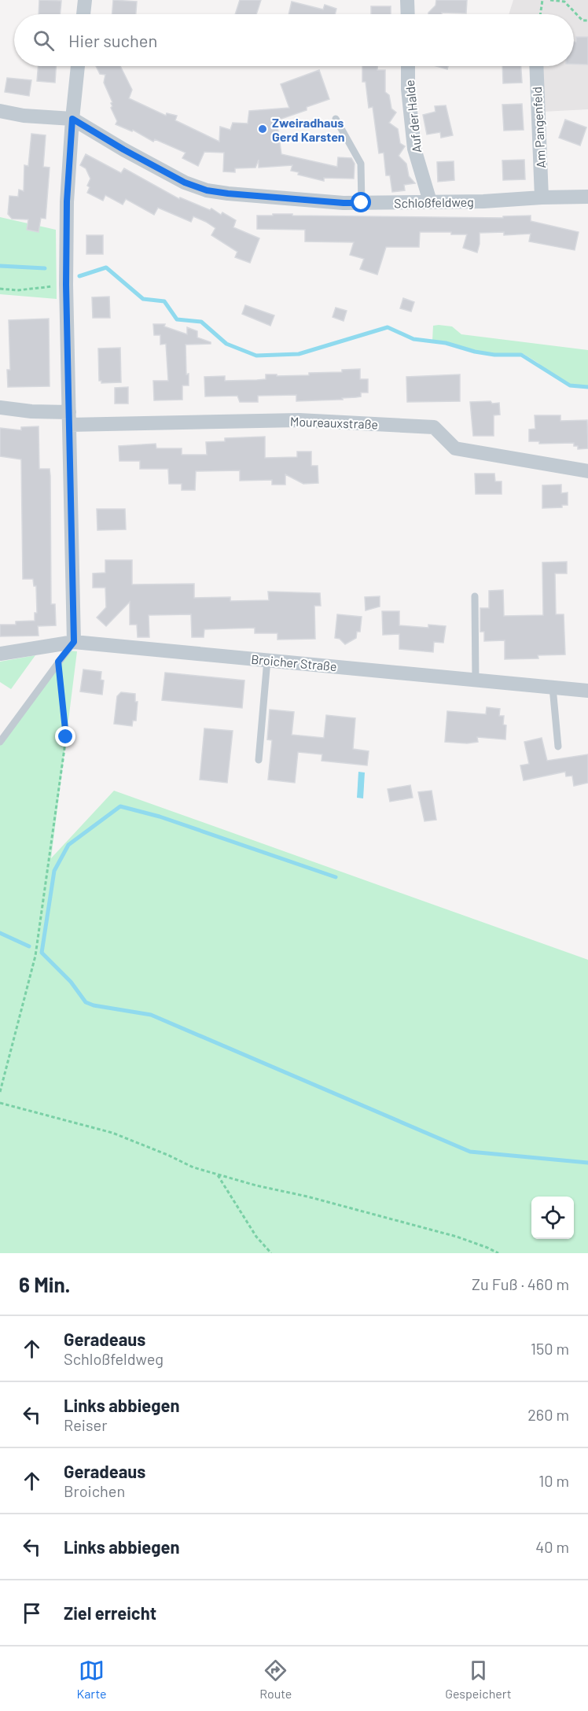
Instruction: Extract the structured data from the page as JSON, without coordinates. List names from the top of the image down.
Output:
{
  "streets": {
    "street": [
      "Auf der Halde",
      "Am Pangenfeld",
      "Schloßfeldweg",
      "Moureauxstraße",
      "Broicher Straße"
    ]
  },
  "crossings": [
    ["Auf der Halde", "Schloßfeldweg"],
    ["Am Pangenfeld", "Schloßfeldweg"]
  ],
  "places": ["Zweiradhaus Gerd Karsten"],
  "page": {
    "search": "Hier suchen",
    "heading": ["6 Min.", "Zu Fuß · 460 m"],
    "list": [
      ["Geradeaus", "Schloßfeldweg", "150 m"],
      ["Links abbiegen", "Reiser", "260 m"],
      ["Geradeaus", "Broichen", "10 m"],
      ["Links abbiegen", "40 m"],
      "Ziel erreicht"
    ],
    "nav": ["Karte", "Route", "Gespeichert"]
  }
}
